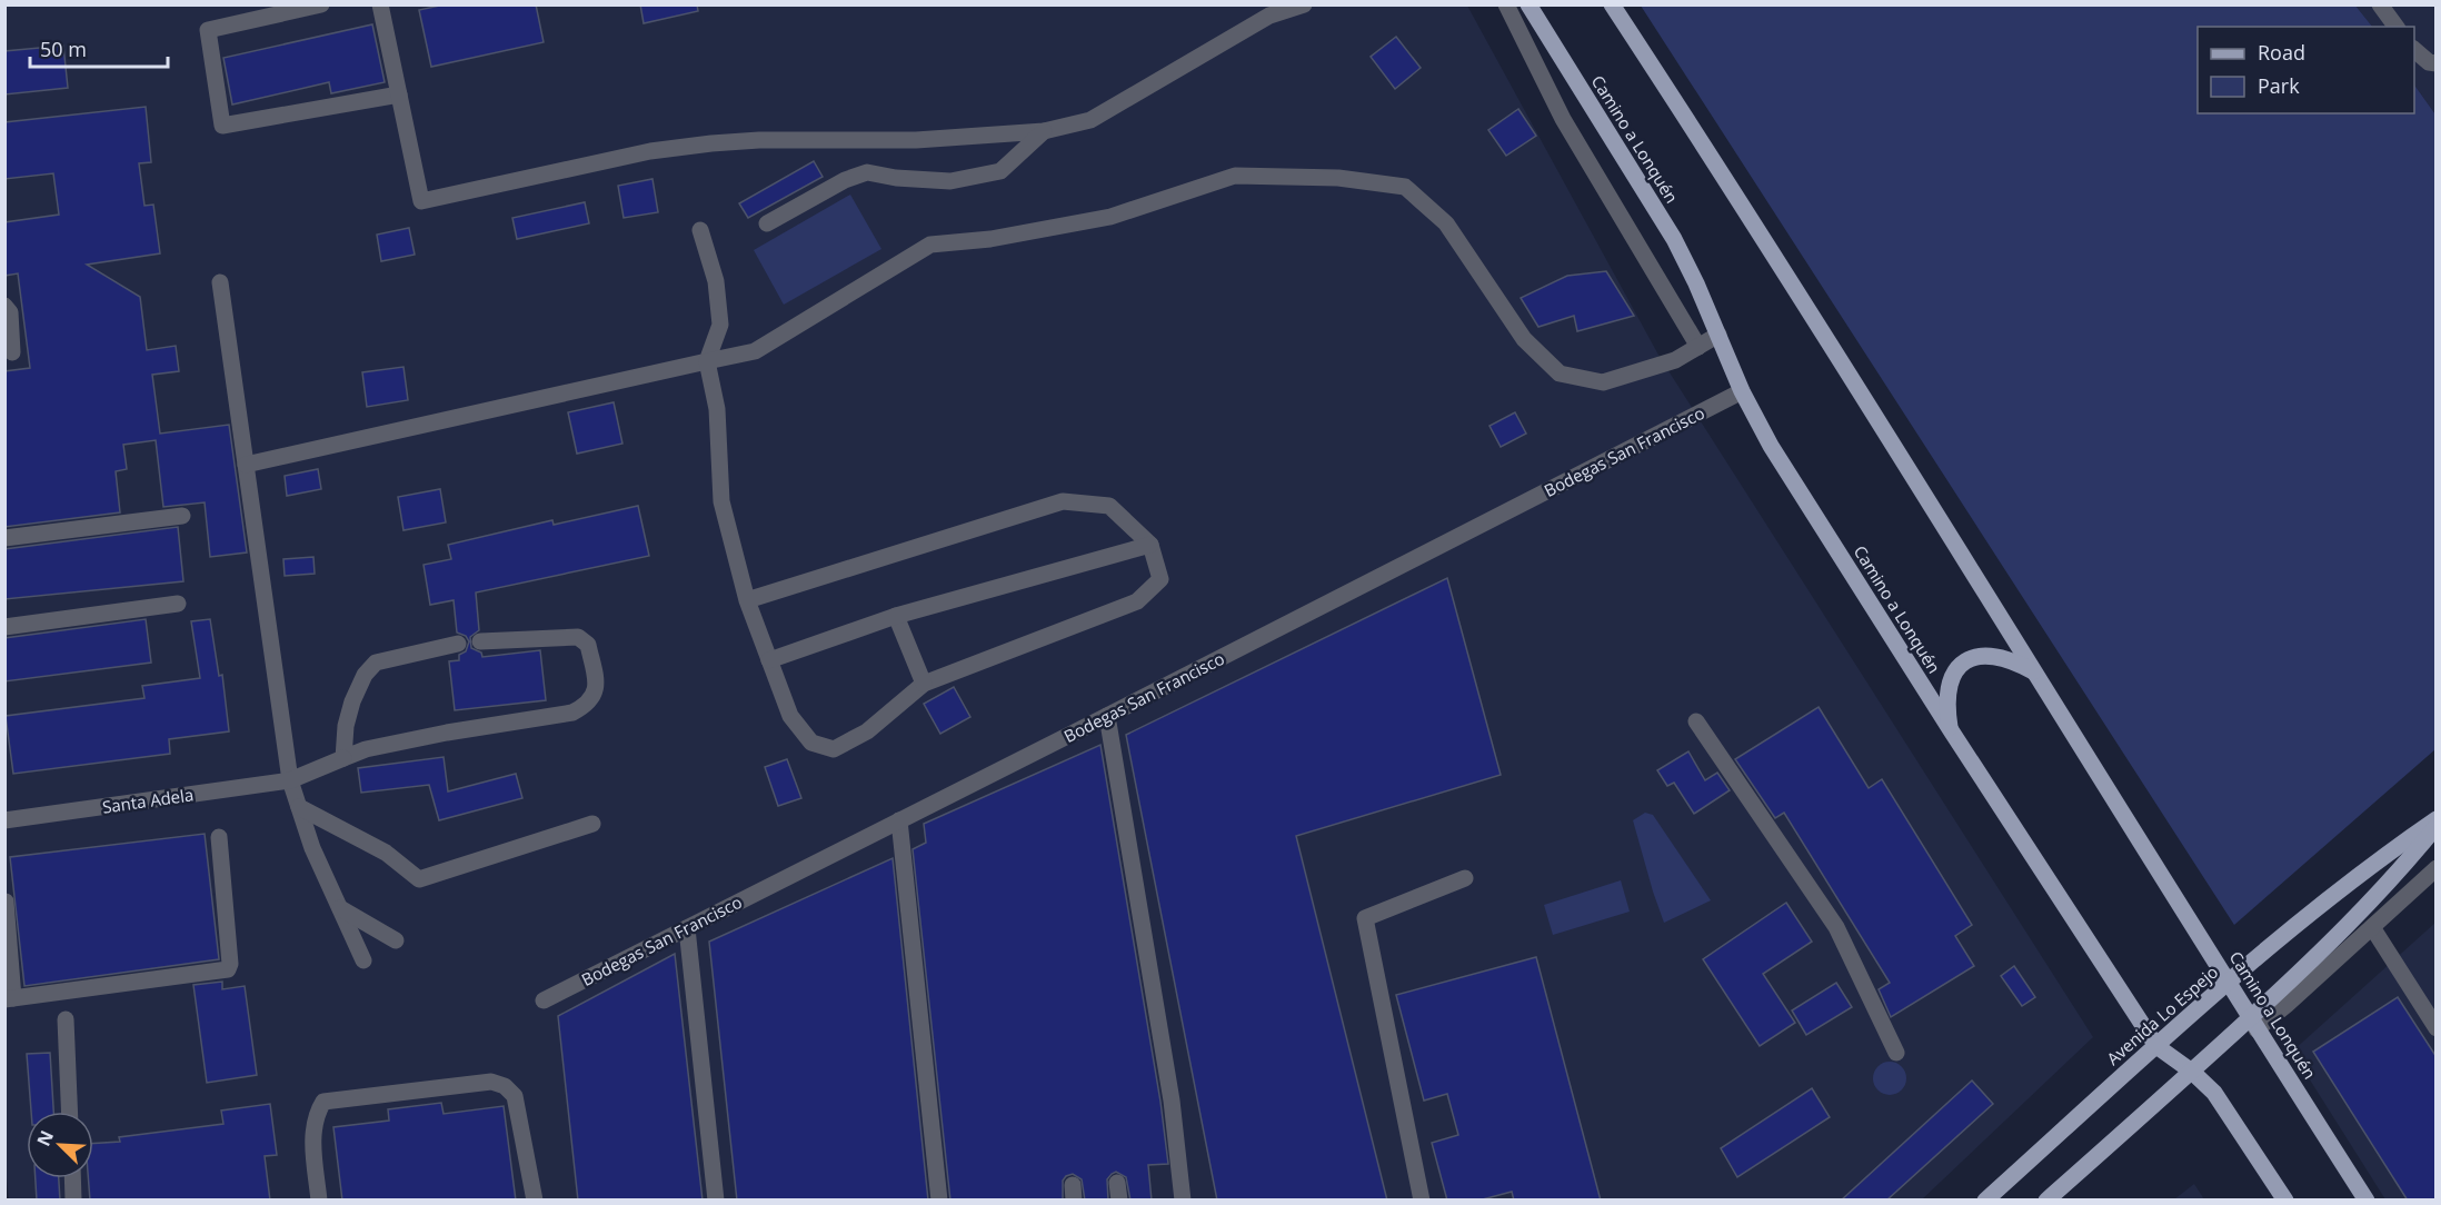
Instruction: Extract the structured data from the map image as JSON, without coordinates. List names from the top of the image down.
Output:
{
  "streets": {
    "main road": ["Camino a Lonquén", "Avenida Lo Espejo"],
    "street": ["Bodegas San Francisco", "Santa Adela"]
  },
  "crossings": [
    ["Camino a Lonquén", "Bodegas San Francisco"],
    ["Camino a Lonquén", "Avenida Lo Espejo"]
  ],
  "legend": ["Road", "Park"],
  "scale_bar": "50 m",
  "north": "top left"
}
